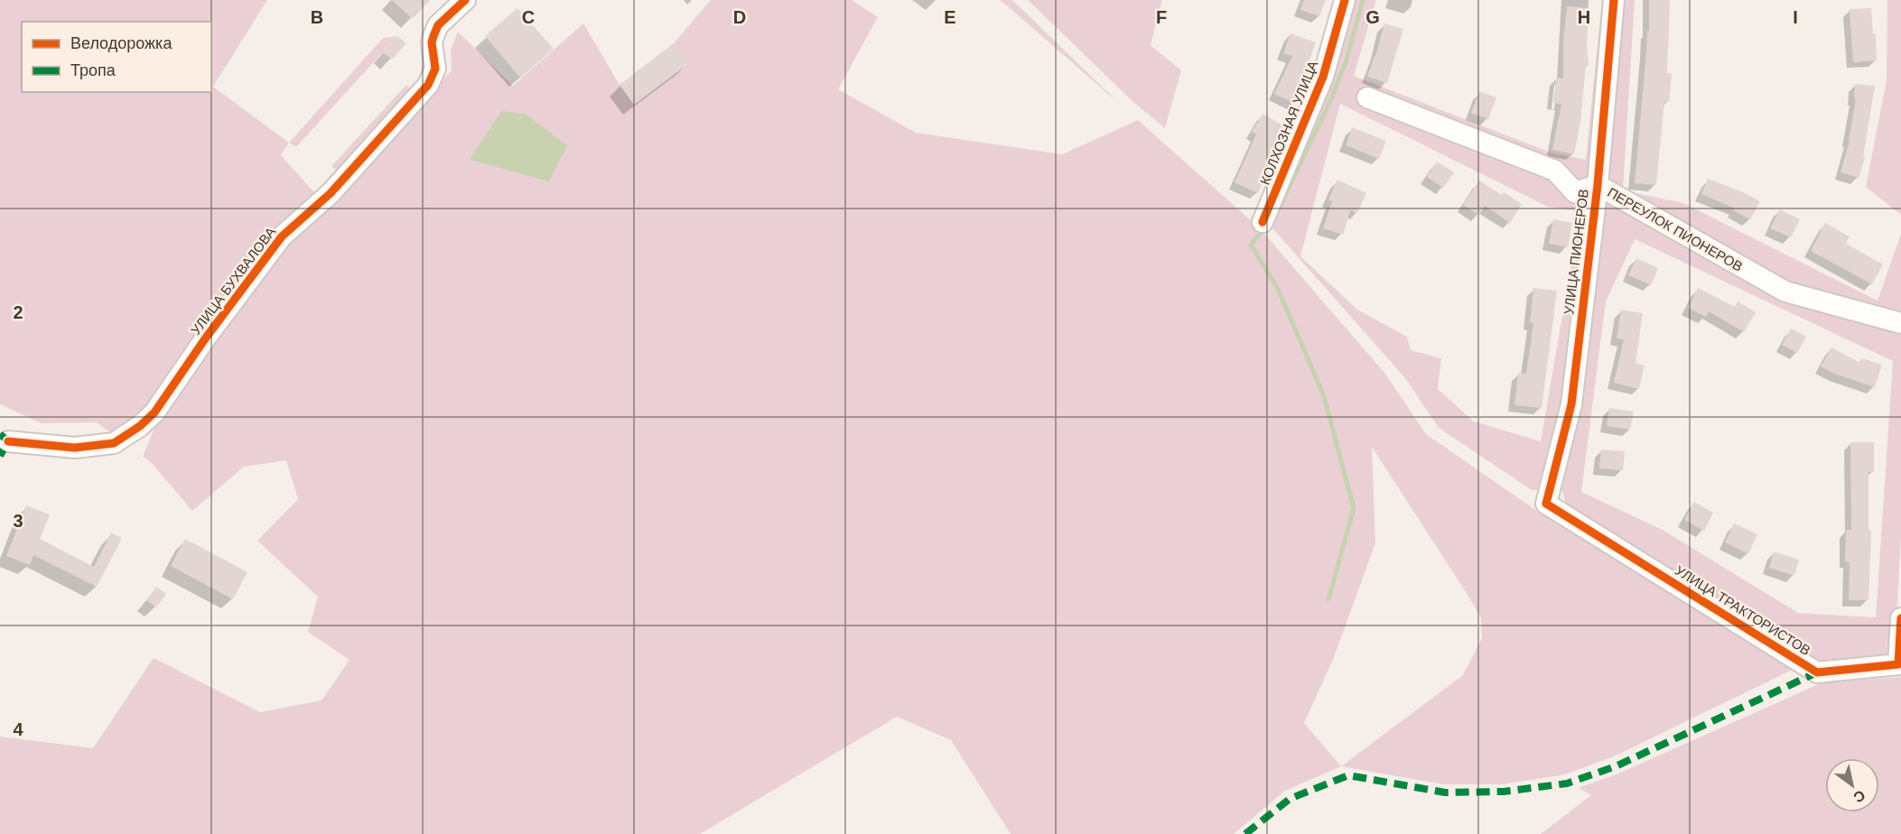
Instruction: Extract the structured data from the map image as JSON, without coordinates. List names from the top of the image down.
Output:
{
  "streets": {
    "street": [
      "КОЛХОЗНАЯ УЛИЦА",
      "ПЕРЕУЛОК ПИОНЕРОВ",
      "УЛИЦА ПИОНЕРОВ",
      "УЛИЦА БУХВАЛОВА",
      "УЛИЦА ТРАКТОРИСТОВ"
    ]
  },
  "crossings": [
    ["ПЕРЕУЛОК ПИОНЕРОВ", "УЛИЦА ПИОНЕРОВ"],
    ["УЛИЦА ПИОНЕРОВ", "УЛИЦА ТРАКТОРИСТОВ"]
  ],
  "legend": ["Велодорожка", "Тропа"],
  "north": "bottom right",
  "grid": {
    "columns": [
      "B",
      "C",
      "D",
      "E",
      "F",
      "G",
      "H",
      "I"
    ],
    "rows": ["2", "3", "4"]
  }
}
